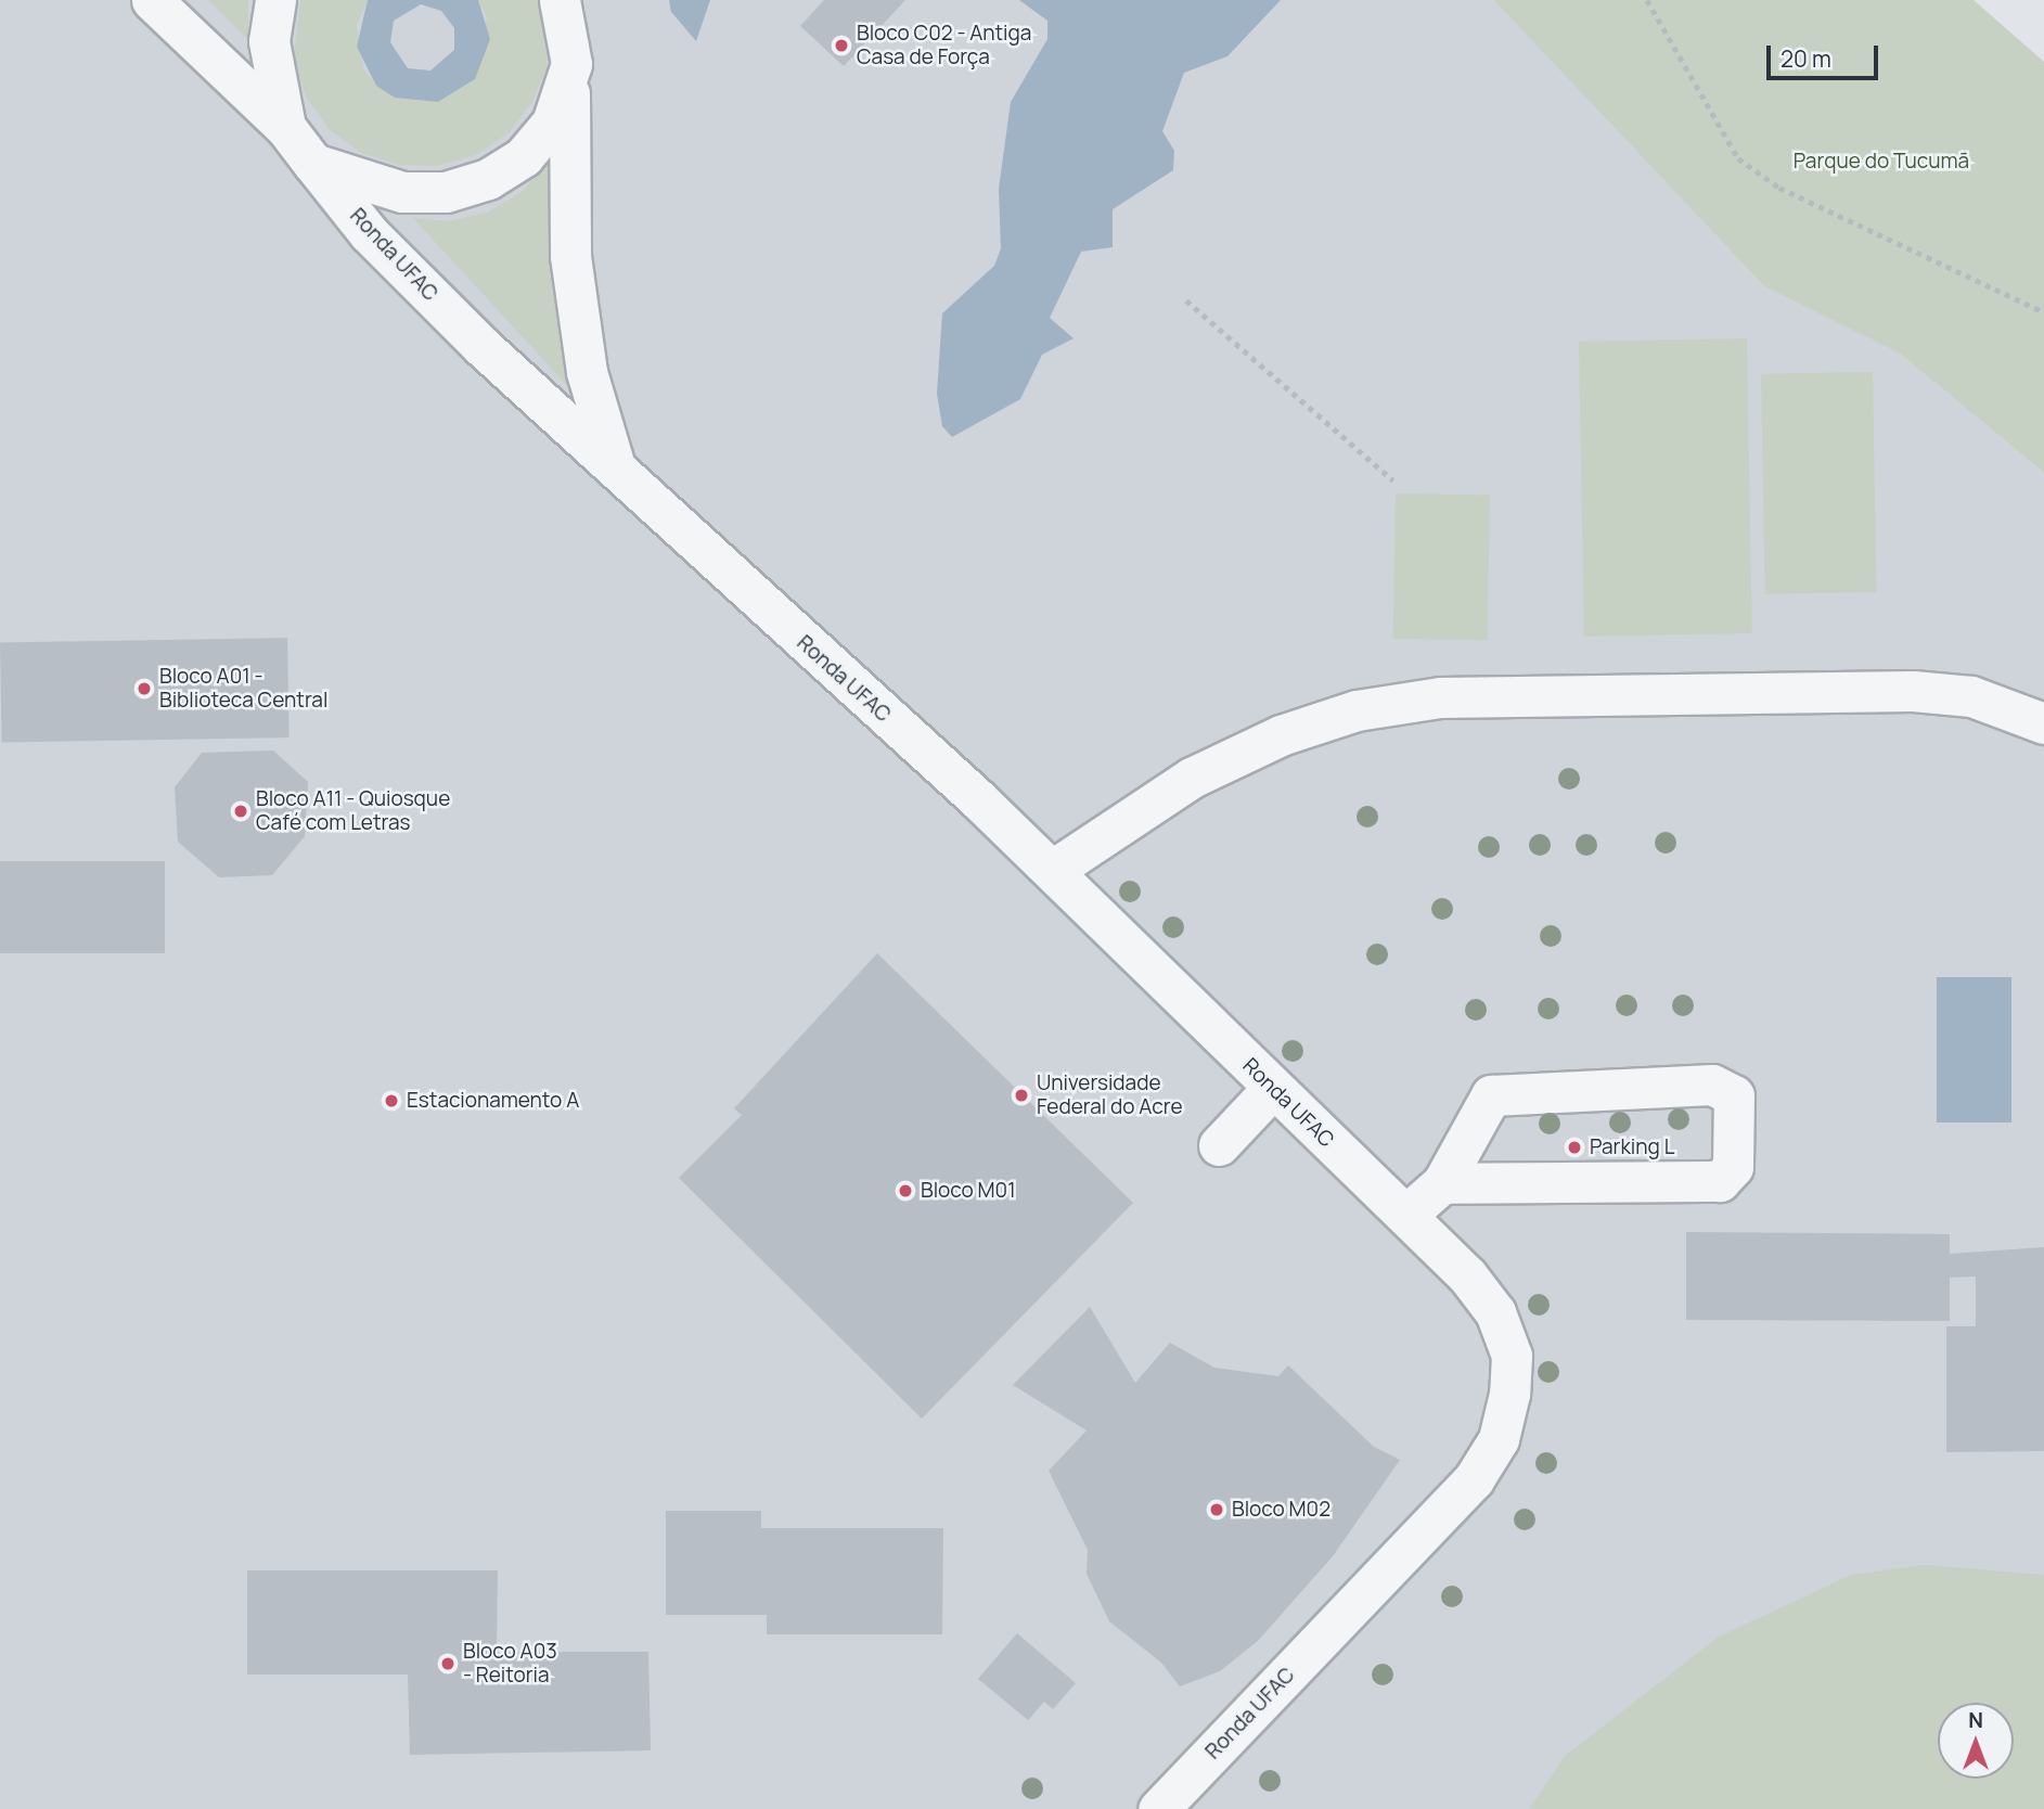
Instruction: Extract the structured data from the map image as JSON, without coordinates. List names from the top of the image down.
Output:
{
  "streets": {
    "street": ["Ronda UFAC"]
  },
  "parks": ["Parque do Tucumã"],
  "places": [
    "Bloco C02 - Antiga Casa de Força",
    "Bloco A01 - Biblioteca Central",
    "Bloco A11 - Quiosque Café com Letras",
    "Universidade Federal do Acre",
    "Estacionamento A",
    "Parking L",
    "Bloco M01",
    "Bloco M02",
    "Bloco A03 - Reitoria"
  ],
  "scale_bar": "20 m",
  "north": "top"
}
